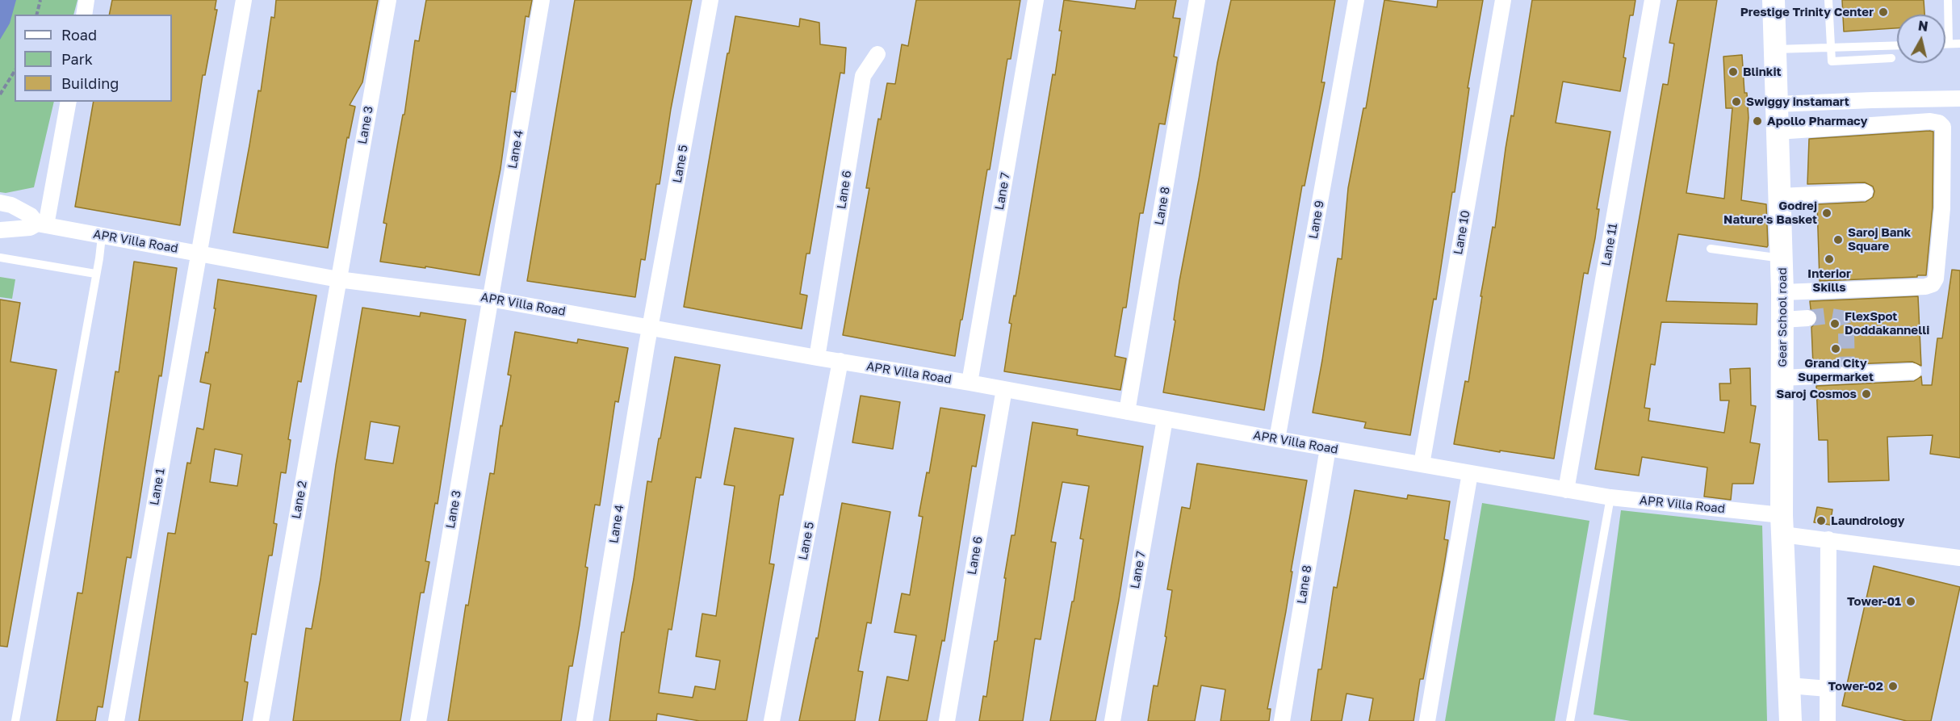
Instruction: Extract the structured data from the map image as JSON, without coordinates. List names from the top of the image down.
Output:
{
  "streets": {
    "main road": ["Gear School road"],
    "street": [
      "Lane 3",
      "Lane 4",
      "Lane 5",
      "Lane 6",
      "Lane 7",
      "Lane 8",
      "Lane 9",
      "Lane 10",
      "APR Villa Road",
      "Lane 11",
      "Lane 1",
      "Lane 2"
    ]
  },
  "crossings": [
    ["Lane 3", "Lane 4"],
    ["Lane 3", "APR Villa Road"],
    ["Lane 3", "Lane 2"],
    ["Lane 4", "Lane 5"],
    ["Lane 4", "APR Villa Road"],
    ["Lane 5", "APR Villa Road"],
    ["Lane 6", "APR Villa Road"],
    ["Lane 7", "APR Villa Road"],
    ["Lane 8", "APR Villa Road"],
    ["Lane 9", "APR Villa Road"],
    ["Lane 10", "APR Villa Road"],
    ["APR Villa Road", "Lane 11"],
    ["APR Villa Road", "Gear School road"],
    ["APR Villa Road", "Lane 1"],
    ["APR Villa Road", "Lane 2"]
  ],
  "places": [
    "Prestige Trinity Center",
    "Blinkit",
    "Swiggy instamart",
    "Apollo Pharmacy",
    "Godrej Nature's Basket",
    "Saroj Bank Square",
    "Interior Skills",
    "FlexSpot Doddakannelli",
    "Grand City Supermarket",
    "Saroj Cosmos",
    "Laundrology",
    "Tower-01",
    "Tower-02"
  ],
  "legend": ["Road", "Park", "Building"],
  "north": "top"
}
